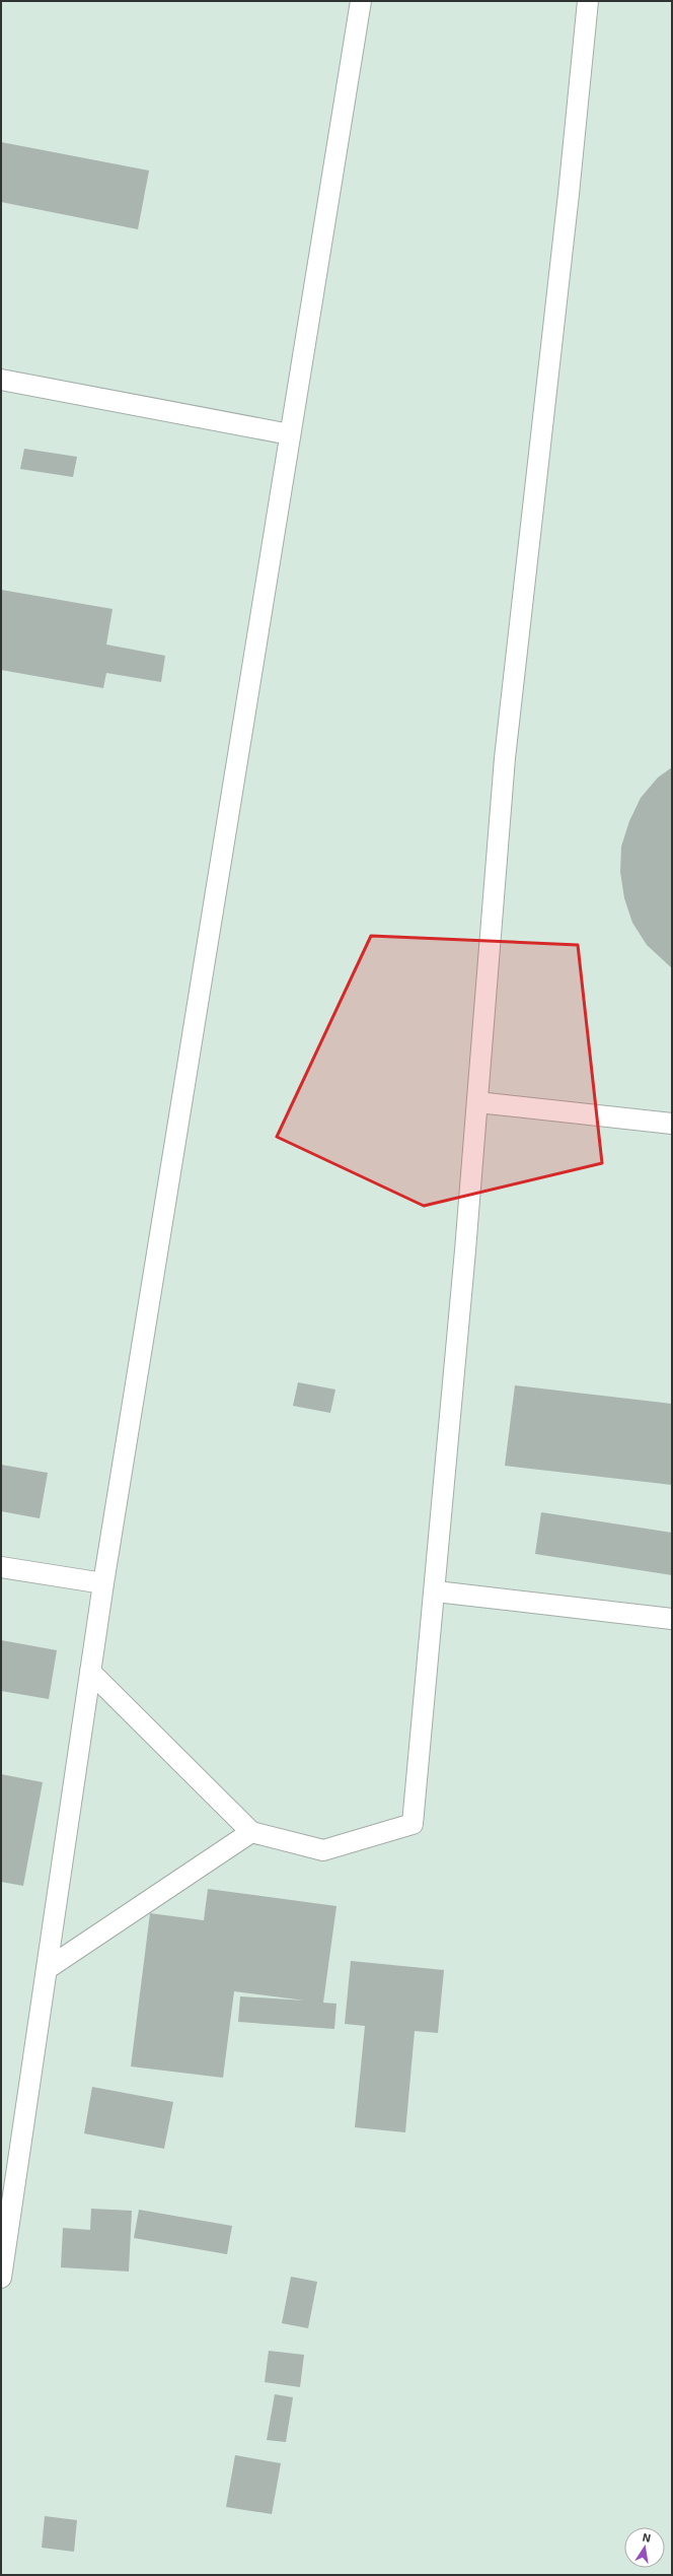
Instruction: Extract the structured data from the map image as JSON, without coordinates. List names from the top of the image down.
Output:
{
  "north": "top"
}
